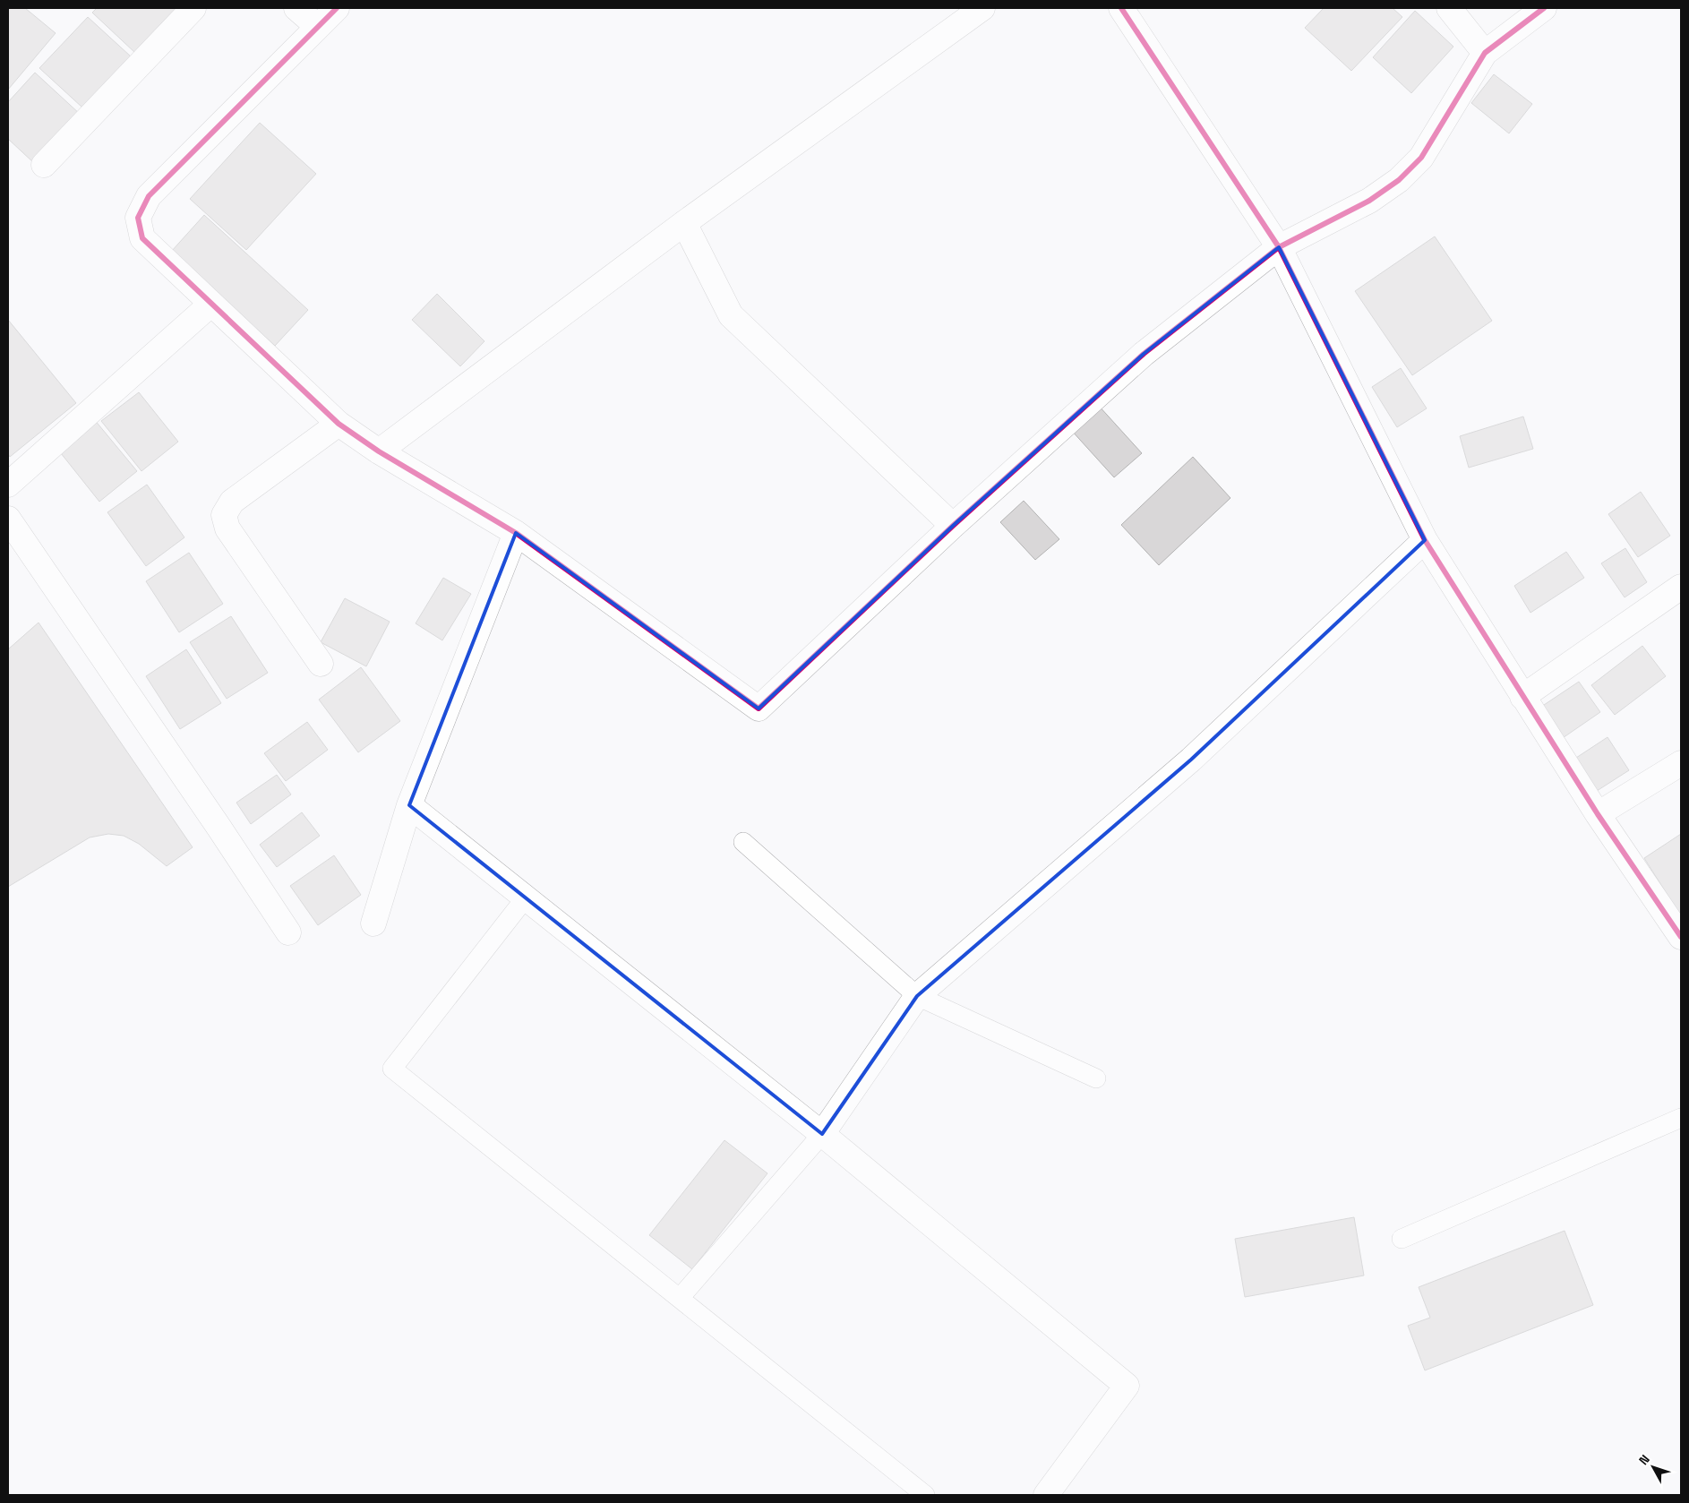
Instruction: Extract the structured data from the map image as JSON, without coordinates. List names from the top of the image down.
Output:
{
  "north": "top left"
}
